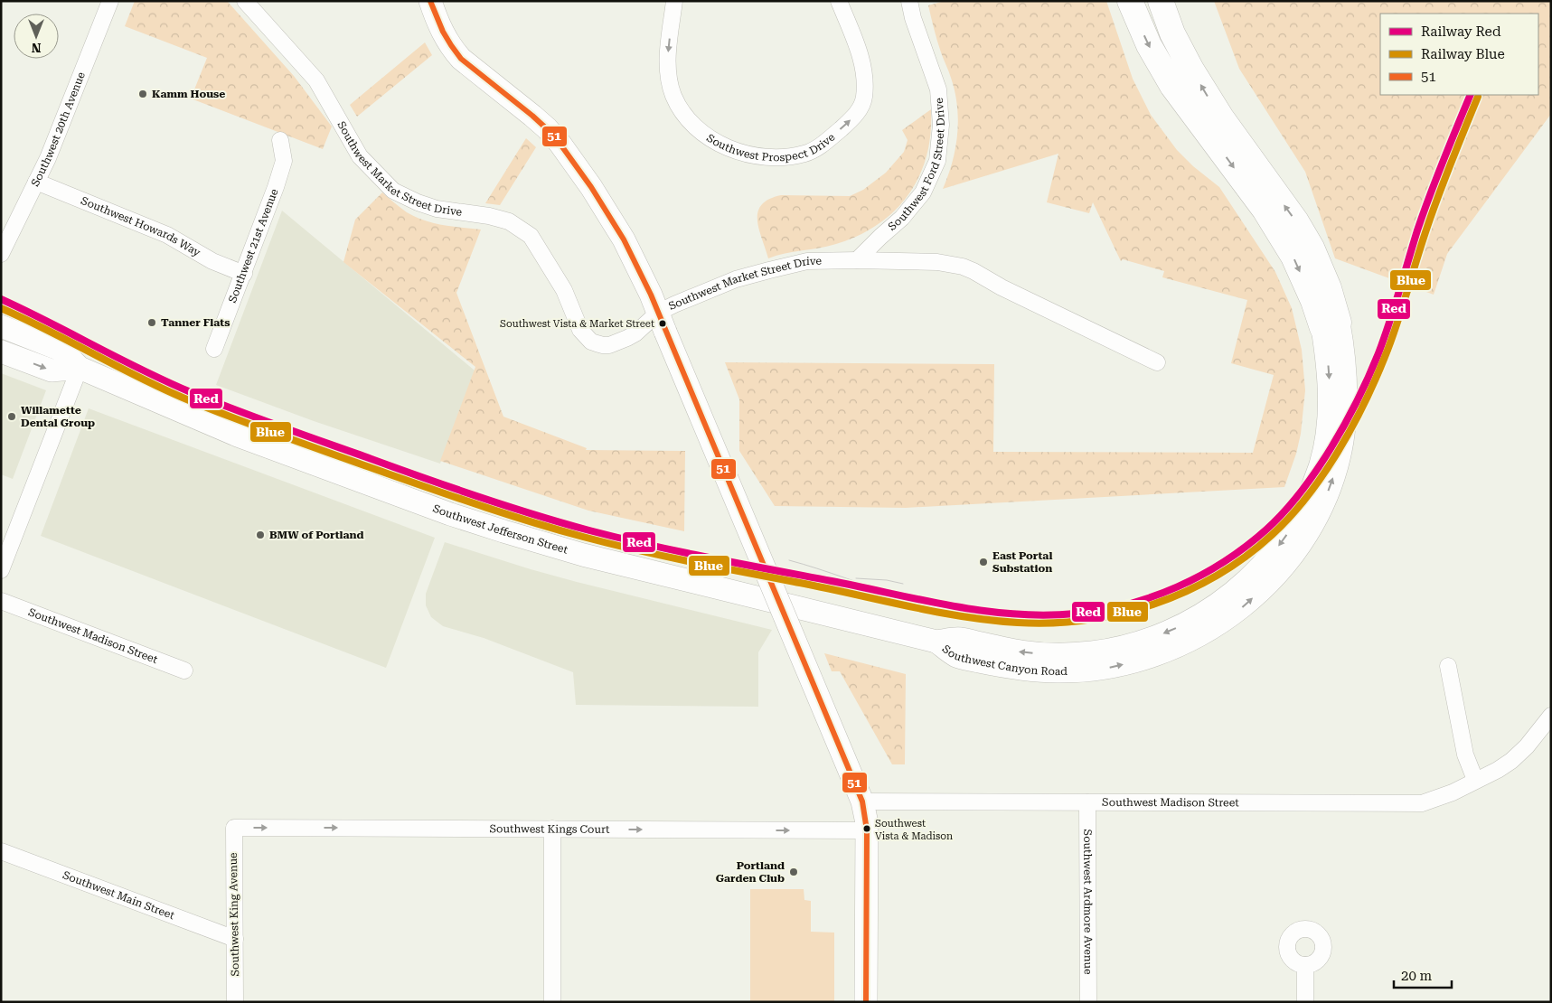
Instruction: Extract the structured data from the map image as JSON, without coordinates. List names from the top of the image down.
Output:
{
  "streets": {
    "main road": ["Southwest Jefferson Street", "Southwest Canyon Road"],
    "street": [
      "Southwest 20th Avenue",
      "Southwest Prospect Drive",
      "Southwest Ford Street Drive",
      "Southwest Market Street Drive",
      "Southwest Howards Way",
      "Southwest 21st Avenue",
      "Southwest Madison Street",
      "Southwest Kings Court",
      "Southwest Main Street",
      "Southwest Ardmore Avenue",
      "Southwest King Avenue"
    ]
  },
  "crossings": [
    ["Southwest 20th Avenue", "Southwest Howards Way"],
    ["Southwest Ford Street Drive", "Southwest Market Street Drive"],
    ["Southwest Howards Way", "Southwest 21st Avenue"],
    ["Southwest Jefferson Street", "Southwest Canyon Road"],
    ["Southwest Madison Street", "Southwest Ardmore Avenue"],
    ["Southwest Kings Court", "Southwest King Avenue"],
    ["Southwest Main Street", "Southwest King Avenue"]
  ],
  "one_way": ["Southwest Kings Court"],
  "places": [
    "Kamm House",
    "Tanner Flats",
    "Southwest Vista & Market Street",
    "Willamette Dental Group",
    "BMW of Portland",
    "East Portal Substation",
    "Southwest Vista & Madison",
    "Portland Garden Club"
  ],
  "lines": ["transit line 51", "rail line Red", "rail line Blue"],
  "legend": ["Railway Red", "Railway Blue", "51"],
  "scale_bar": "20 m",
  "north": "bottom"
}
